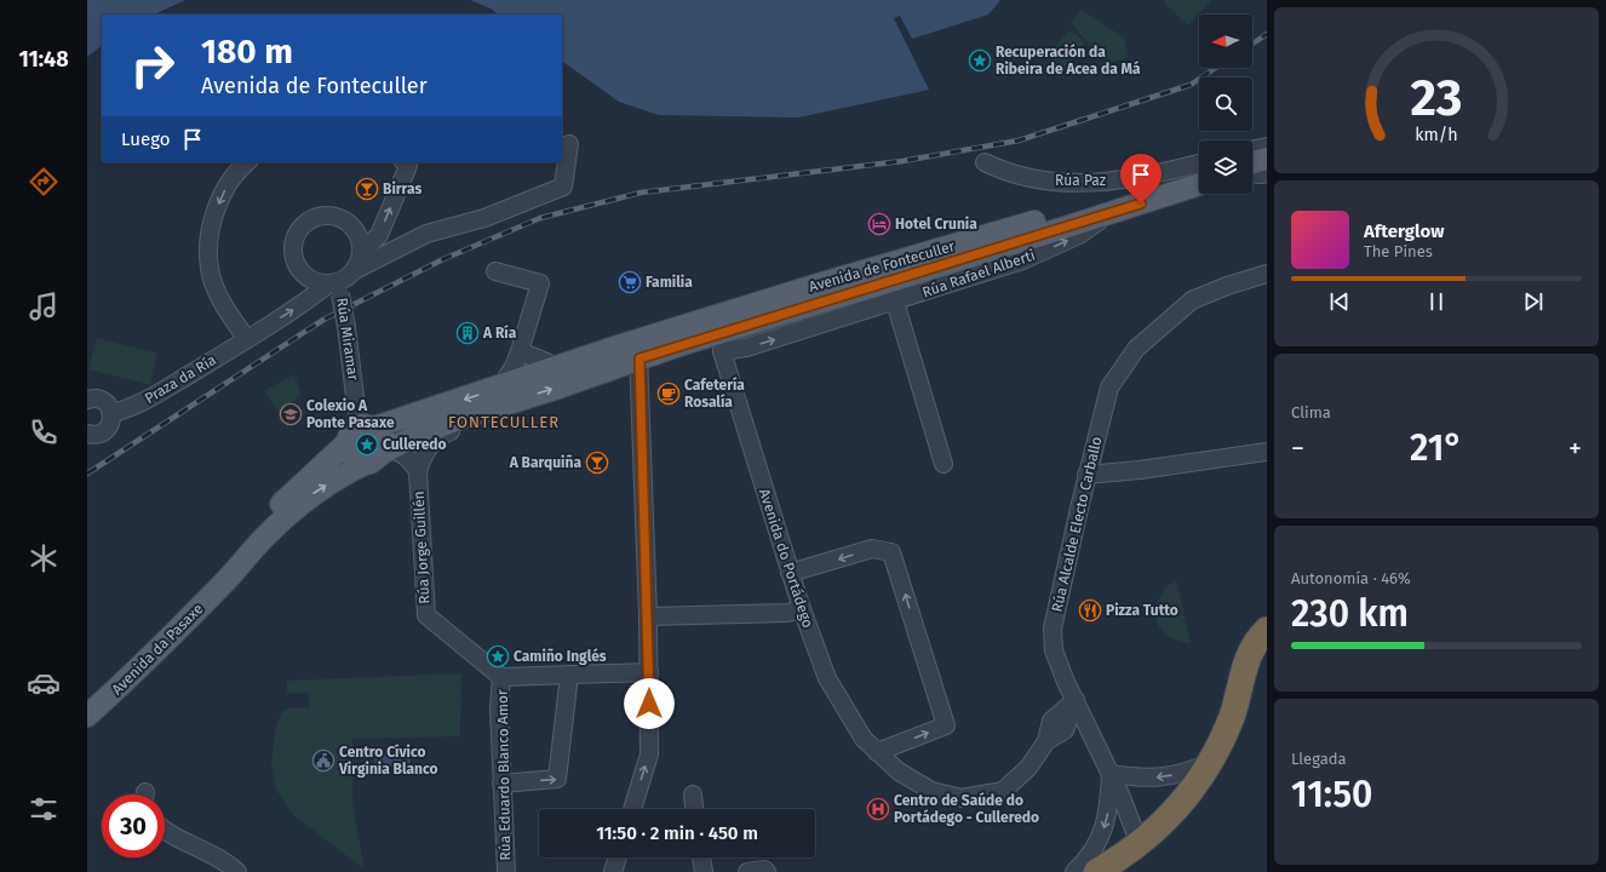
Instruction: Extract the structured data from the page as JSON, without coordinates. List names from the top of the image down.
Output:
{
  "streets": {
    "main road": ["Avenida de Fonteculler", "Avenida da Pasaxe"],
    "street": [
      "Rúa Paz",
      "Rúa Rafael Alberti",
      "Rúa Miramar",
      "Praza da Ría",
      "Rúa Alcalde Electo Carballo",
      "Rúa Jorge Guillén",
      "Avenida do Portádego",
      "Rúa Eduardo Blanco Amor"
    ]
  },
  "crossings": [
    ["Avenida de Fonteculler", "Rúa Rafael Alberti"],
    ["Avenida de Fonteculler", "Rúa Miramar"],
    ["Avenida de Fonteculler", "Rúa Jorge Guillén"],
    ["Avenida de Fonteculler", "Avenida do Portádego"],
    ["Avenida de Fonteculler", "Avenida da Pasaxe"],
    ["Rúa Rafael Alberti", "Avenida do Portádego"],
    ["Rúa Miramar", "Praza da Ría"],
    ["Rúa Alcalde Electo Carballo", "Avenida do Portádego"],
    ["Rúa Jorge Guillén", "Rúa Eduardo Blanco Amor"]
  ],
  "districts": ["FONTECULLER"],
  "places": {
    "place": ["Recuperación da Ribeira de Acea da Má", "Culleredo", "Camiño Inglés"],
    "bar": ["Birras", "A Barquiña"],
    "hotel": ["Hotel Crunia"],
    "supermarket": ["Familia"],
    "building": ["A Ría"],
    "cafe": ["Cafetería Rosalía"],
    "school or university": ["Colexio A Ponte Pasaxe"],
    "restaurant": ["Pizza Tutto"],
    "public building": ["Centro Cívico Virginia Blanco"],
    "hospital": ["Centro de Saúde do Portádego - Culleredo"]
  },
  "north": "left",
  "page": {
    "tabs": "11:48",
    "turn": ["180 m", "Avenida de Fonteculler"],
    "then": "Luego",
    "song": ["Afterglow", "The Pines"],
    "tile": [
      "Clima",
      ["Autonomía · 46%", "230 km"],
      ["Llegada", "11:50"]
    ],
    "heat": ["−", "21°", "+"],
    "limit": "30",
    "trip": "11:50 · 2 min · 450 m",
    "gauge": ["23", "km/h"]
  }
}
